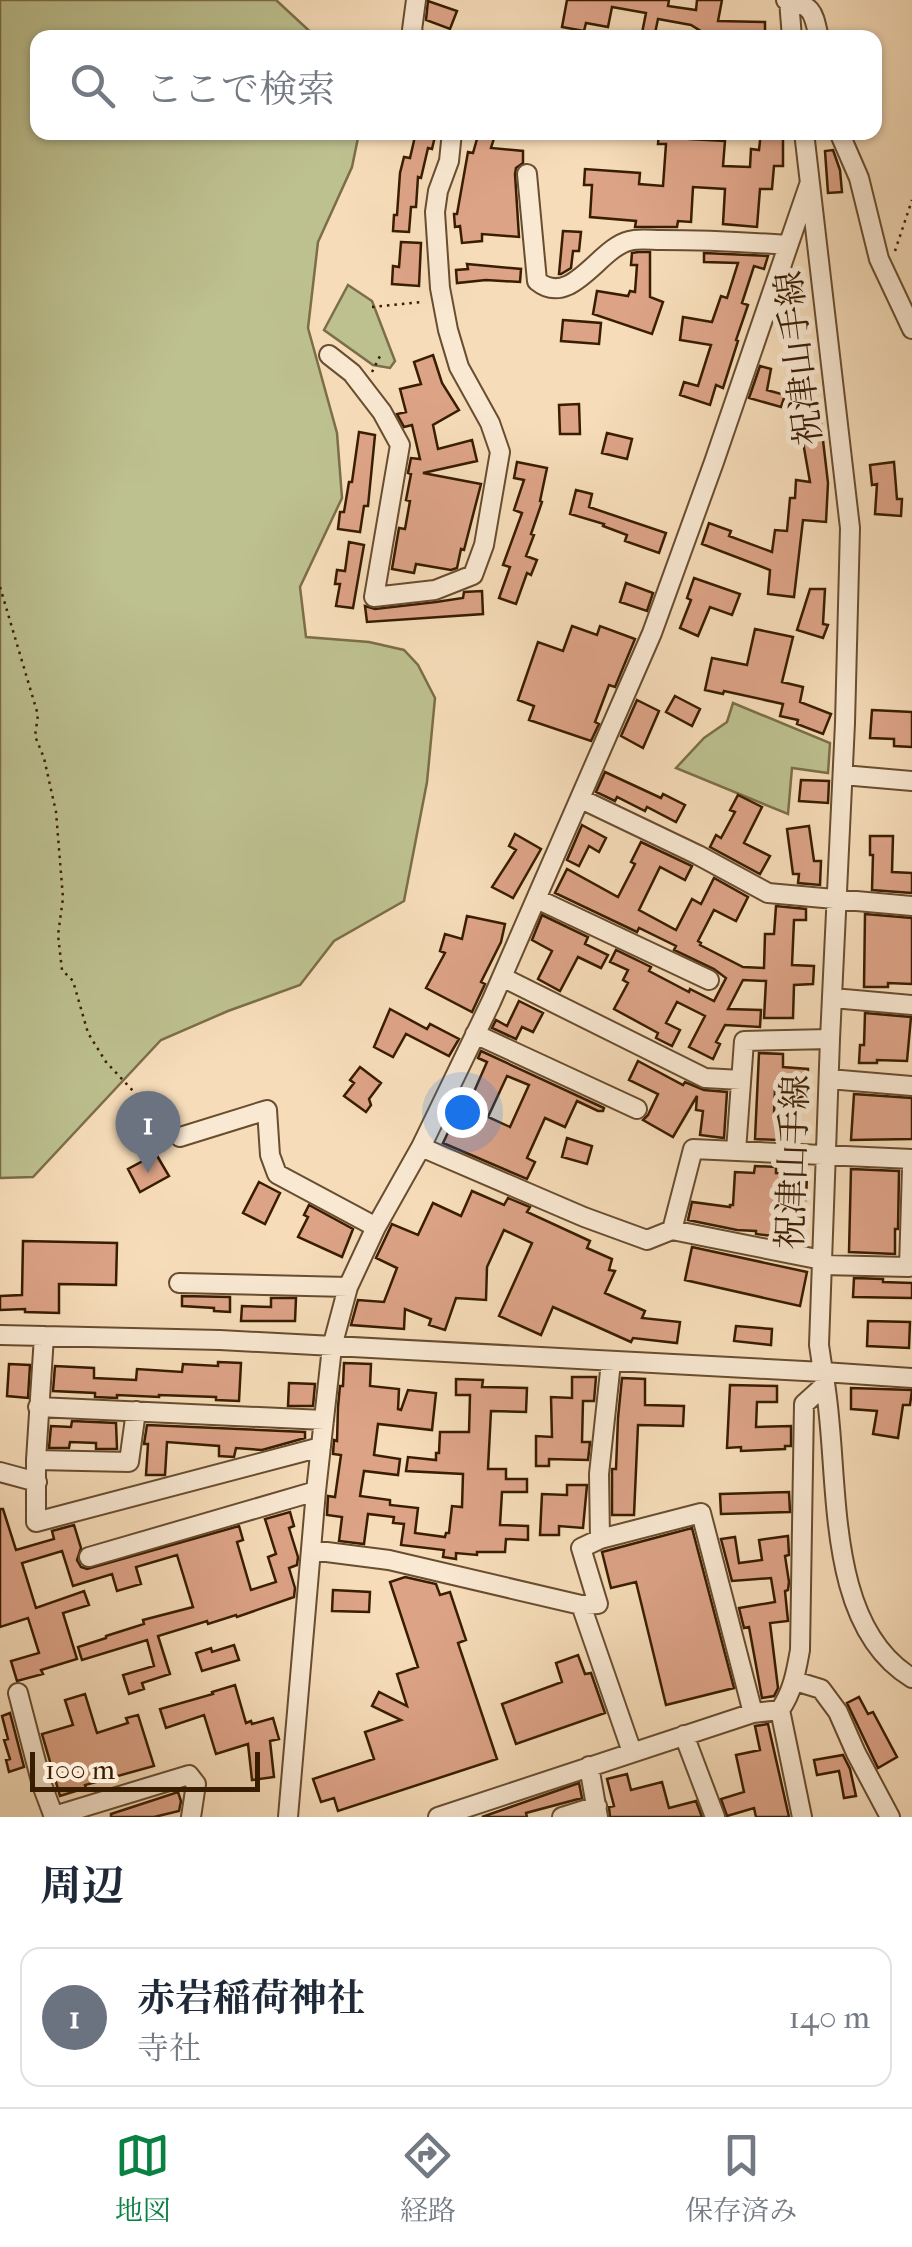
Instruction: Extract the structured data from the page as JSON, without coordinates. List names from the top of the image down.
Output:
{
  "streets": {
    "street": ["祝津山手線"]
  },
  "scale_bar": "100 m",
  "page": {
    "search": "ここで検索",
    "pins": "1",
    "scale": "100 m",
    "heading": "周辺",
    "list": [
      {
        "mark": "1",
        "name": "赤岩稲荷神社",
        "note": "寺社",
        "value": "140 m"
      }
    ],
    "nav": ["地図", "経路", "保存済み"]
  }
}
